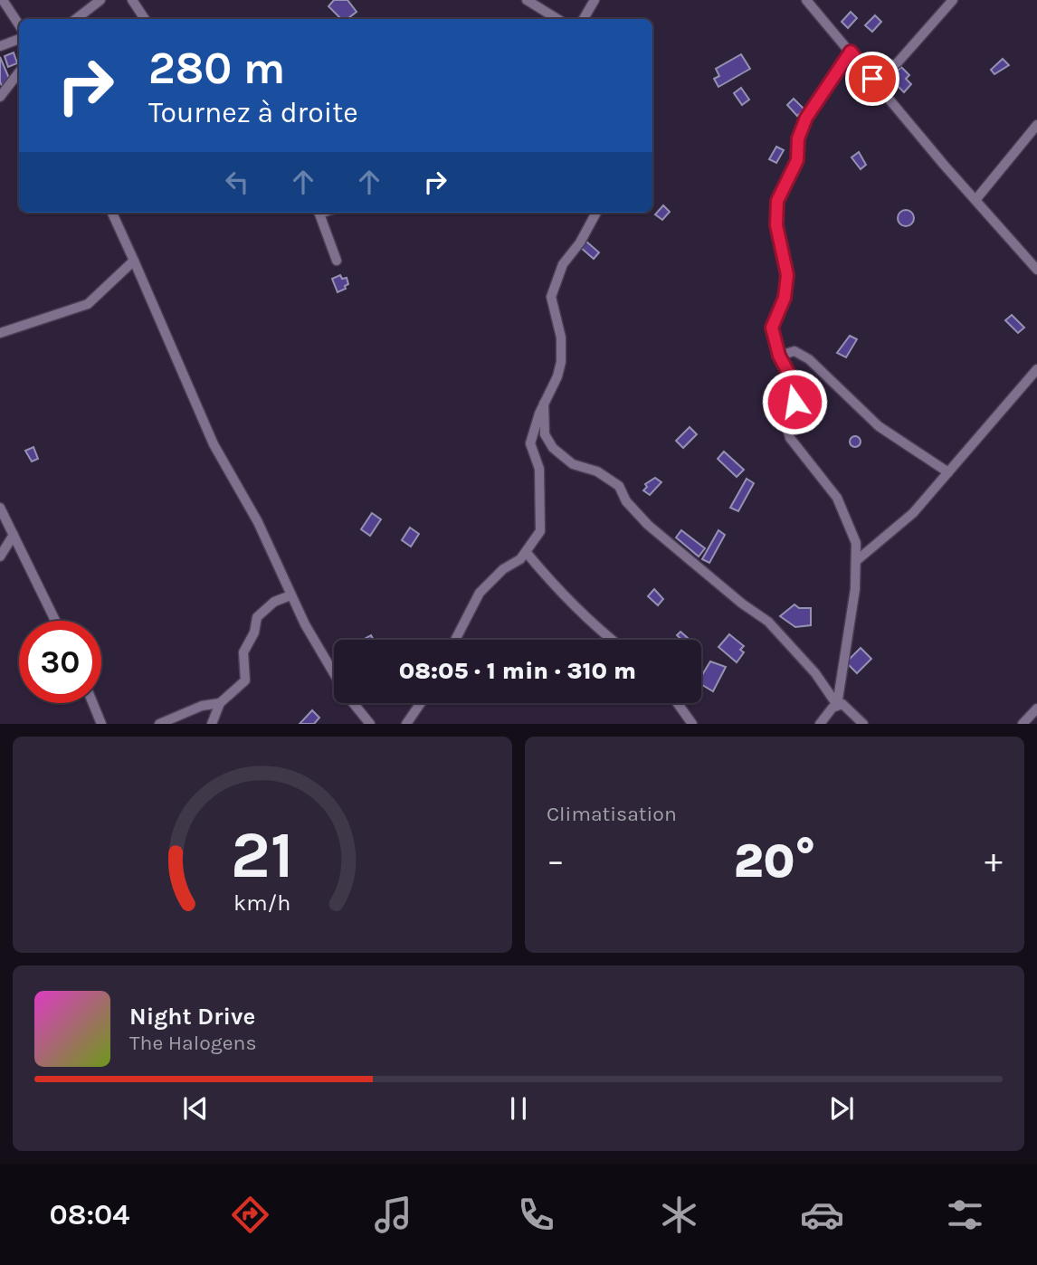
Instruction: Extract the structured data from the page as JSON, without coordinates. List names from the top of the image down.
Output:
{
  "page": {
    "turn": ["280 m", "Tournez à droite"],
    "limit": "30",
    "trip": "08:05 · 1 min · 310 m",
    "tile": "Climatisation",
    "heat": ["−", "20°", "+"],
    "song": ["Night Drive", "The Halogens"],
    "tabs": "08:04",
    "gauge": ["21", "km/h"]
  }
}
